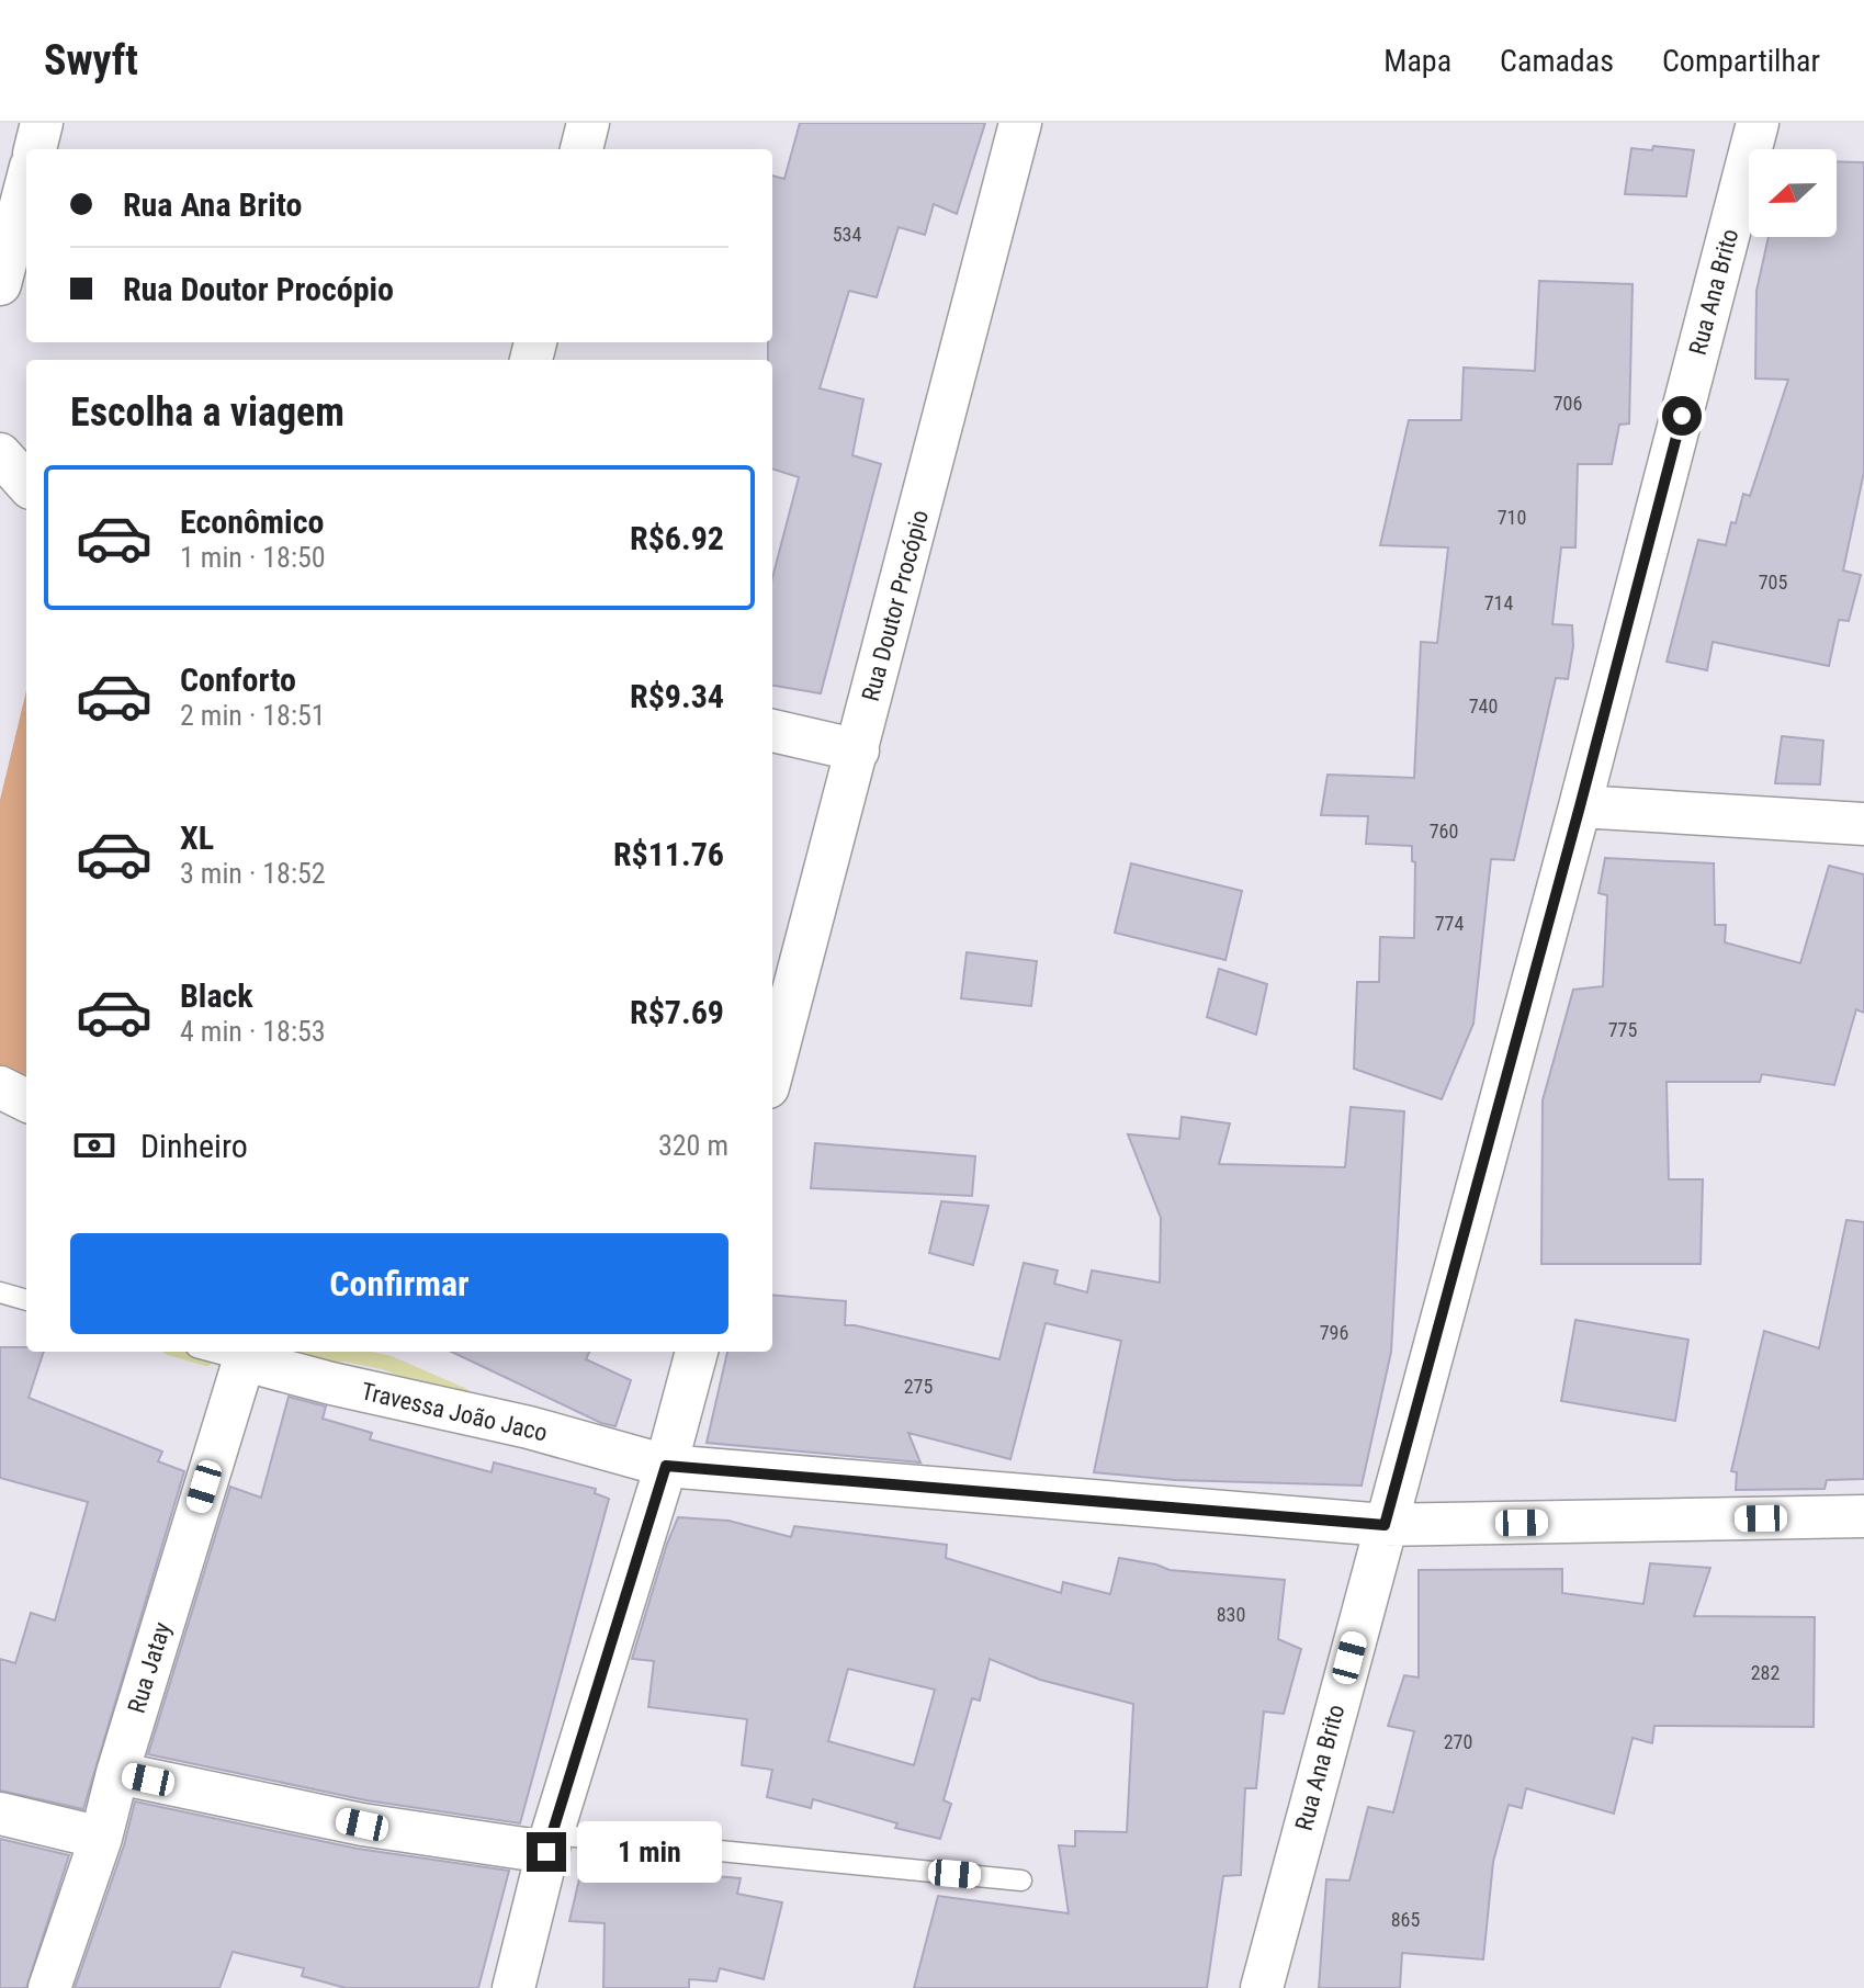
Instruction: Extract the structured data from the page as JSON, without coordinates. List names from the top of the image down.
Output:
{
  "streets": {
    "street": [
      "Rua Ana Brito",
      "Rua Doutor Procópio",
      "Travessa João Jaco",
      "Rua Jatay"
    ]
  },
  "crossings": [
    ["Rua Ana Brito", "Travessa João Jaco"],
    ["Travessa João Jaco", "Rua Jatay"]
  ],
  "house_numbers": [
    "534",
    "706",
    "710",
    "705",
    "714",
    "740",
    "760",
    "774",
    "775",
    "796",
    "275",
    "830",
    "282",
    "270",
    "865"
  ],
  "north": "left",
  "page": {
    "header": "Swyft",
    "nav": ["Mapa", "Camadas", "Compartilhar"],
    "banner": ["Rua Ana Brito", "Rua Doutor Procópio"],
    "heading": "Escolha a viagem",
    "list": [
      {
        "name": "Econômico",
        "note": "1 min · 18:50",
        "value": "R$6.92"
      },
      {
        "name": "Conforto",
        "note": "2 min · 18:51",
        "value": "R$9.34"
      },
      {
        "name": "XL",
        "note": "3 min · 18:52",
        "value": "R$11.76"
      },
      {
        "name": "Black",
        "note": "4 min · 18:53",
        "value": "R$7.69"
      }
    ],
    "pay": ["Dinheiro", "320 m"],
    "buttons": "Confirmar",
    "bubble": "1 min"
  }
}
